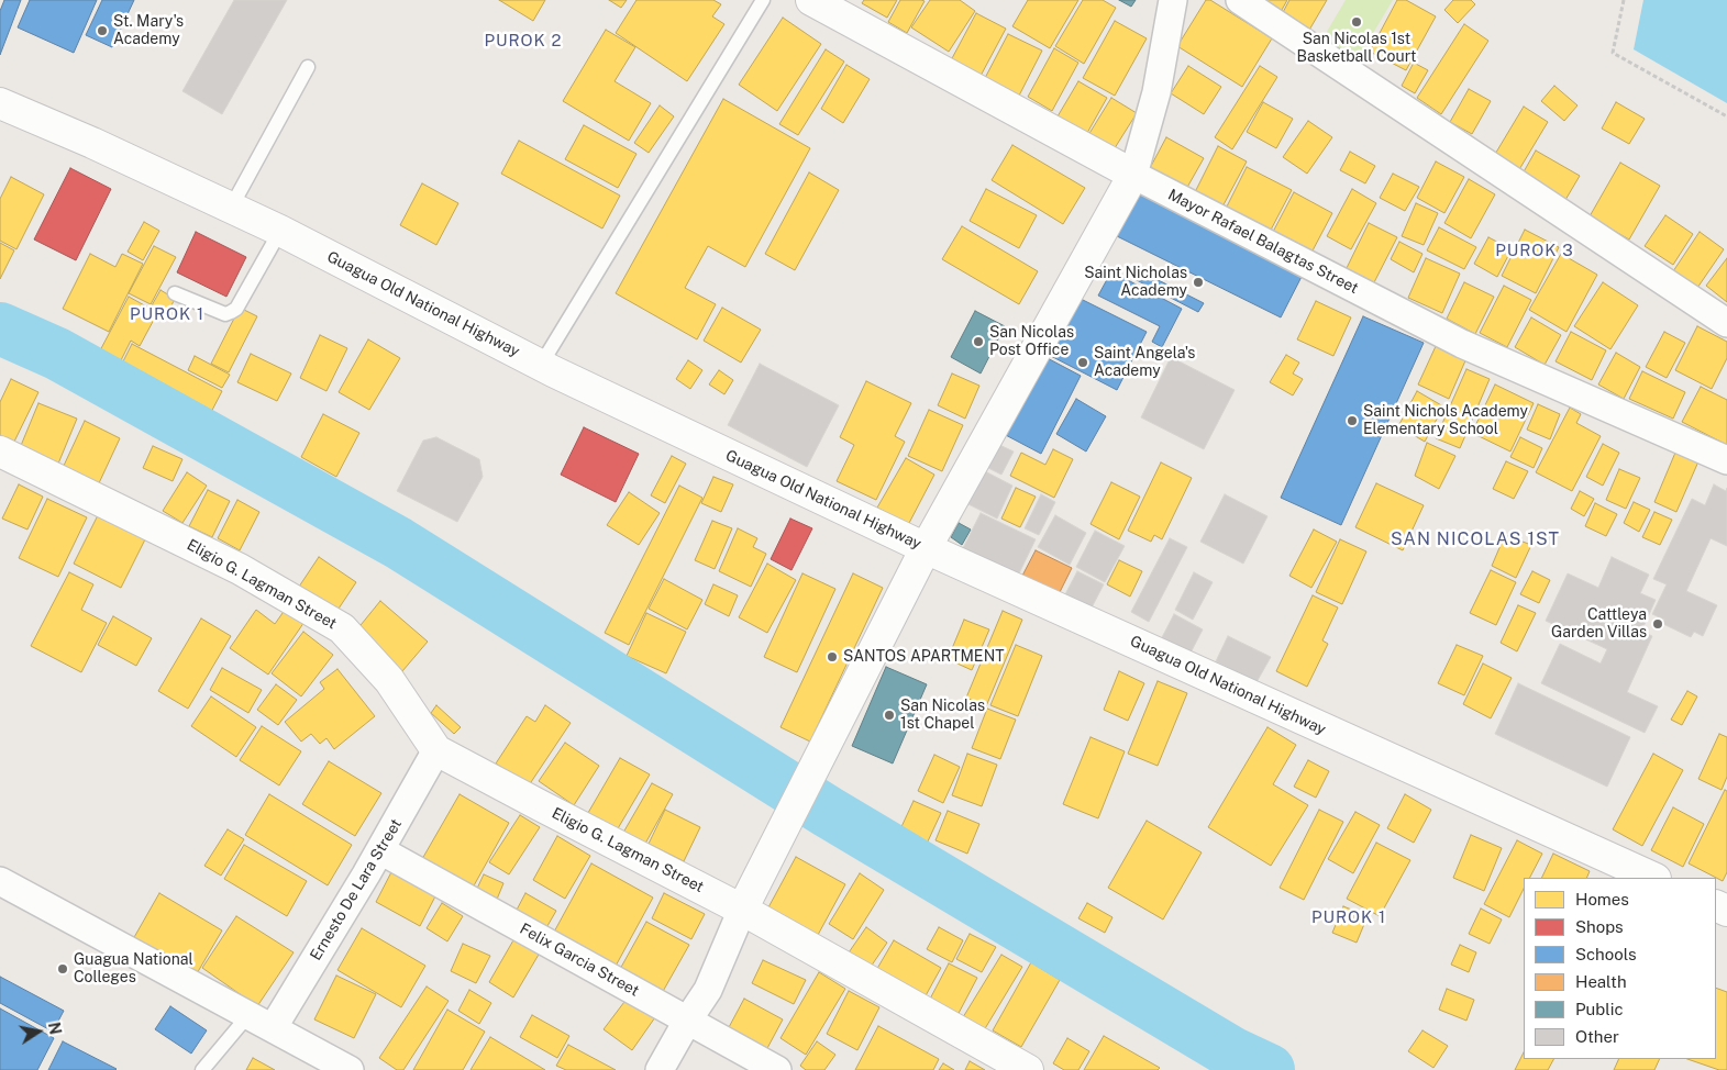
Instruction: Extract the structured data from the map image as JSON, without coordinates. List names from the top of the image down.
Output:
{
  "streets": {
    "street": [
      "Mayor Rafael Balagtas Street",
      "Guagua Old National Highway",
      "Eligio G. Lagman Street",
      "Ernesto De Lara Street",
      "Felix Garcia Street"
    ]
  },
  "crossings": [
    ["Eligio G. Lagman Street", "Ernesto De Lara Street"],
    ["Ernesto De Lara Street", "Felix Garcia Street"]
  ],
  "districts": [
    "PUROK 2",
    "PUROK 3",
    "PUROK 1",
    "SAN NICOLAS 1ST",
    "PUROK 1"
  ],
  "places": [
    "San Nicolas 1st Basketball Court",
    "St. Mary's Academy",
    "Saint Nicholas Academy",
    "San Nicolas Post Office",
    "Saint Angela's Academy",
    "Saint Nichols Academy Elementary School",
    "Cattleya Garden Villas",
    "SANTOS APARTMENT",
    "San Nicolas 1st Chapel",
    "Guagua National Colleges"
  ],
  "legend": [
    "Homes",
    "Shops",
    "Schools",
    "Health",
    "Public",
    "Other"
  ],
  "north": "right"
}
